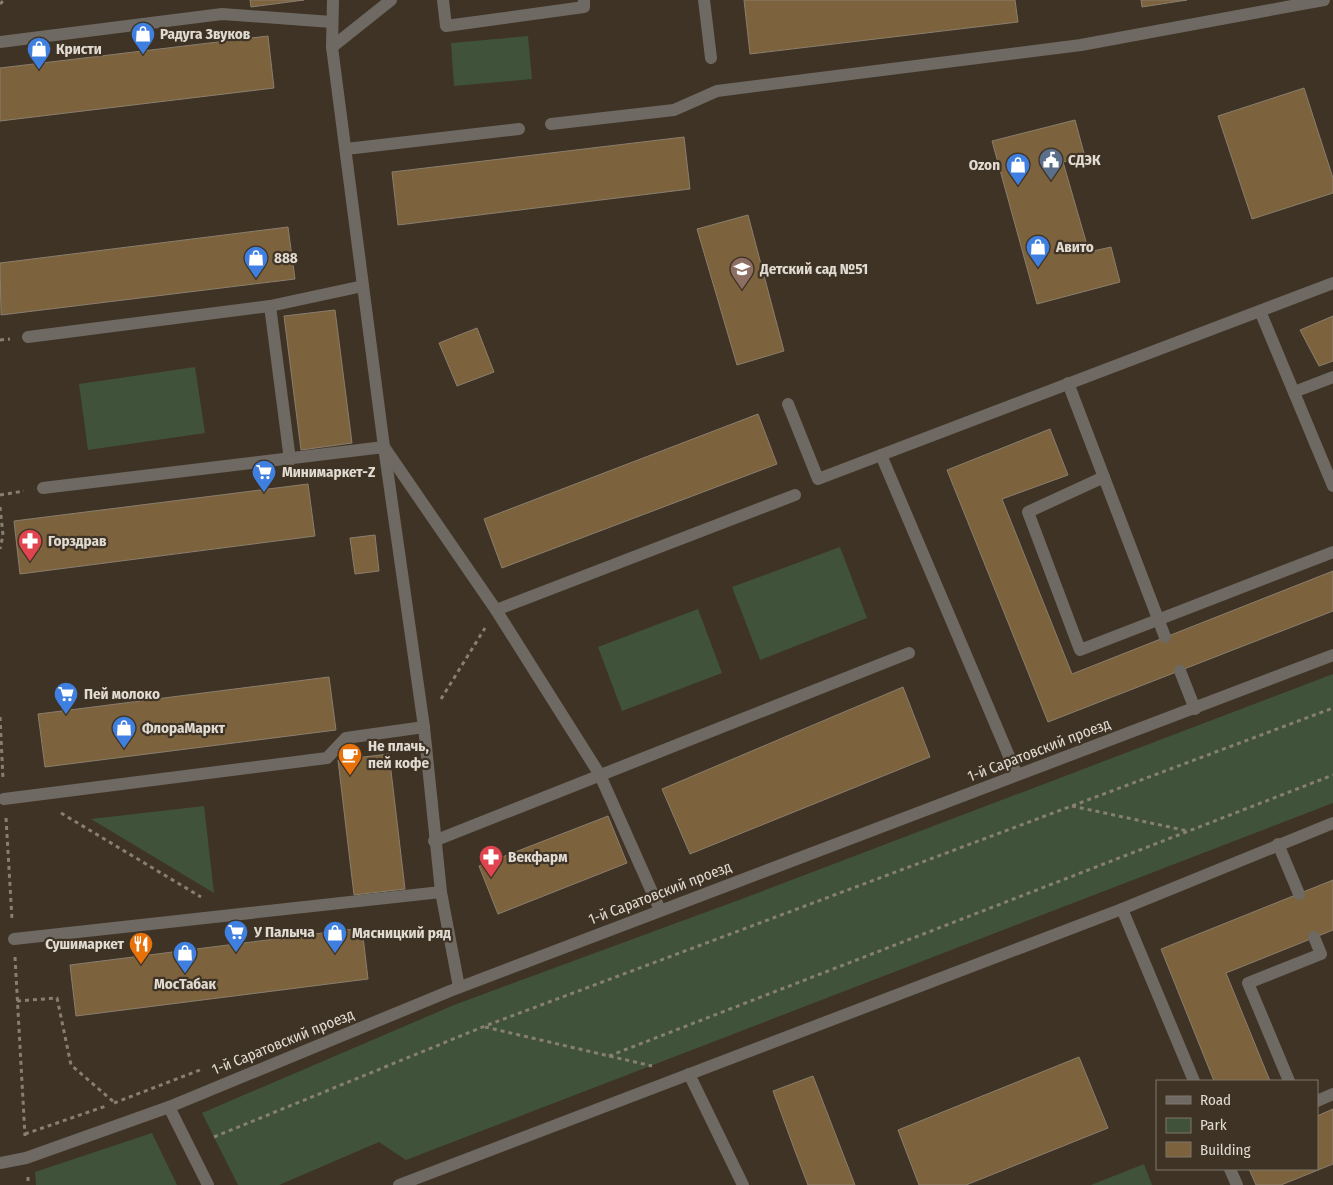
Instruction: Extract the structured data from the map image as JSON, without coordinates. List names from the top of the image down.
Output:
{
  "streets": {
    "street": ["1-й Саратовский проезд"]
  },
  "places": {
    "shop": [
      "Радуга Звуков",
      "Кристи",
      "Ozon",
      "Авито",
      "888",
      "ФлораМаркт",
      "Мясницкий ряд",
      "МосТабак"
    ],
    "public building": ["СДЭК"],
    "school or university": ["Детский сад №51"],
    "supermarket": ["Минимаркет-Z", "Пей молоко", "У Палыча"],
    "pharmacy": ["Горздрав", "Векфарм"],
    "cafe": ["Не плачь, пей кофе"],
    "restaurant": ["Сушимаркет"]
  },
  "legend": ["Road", "Park", "Building"]
}
